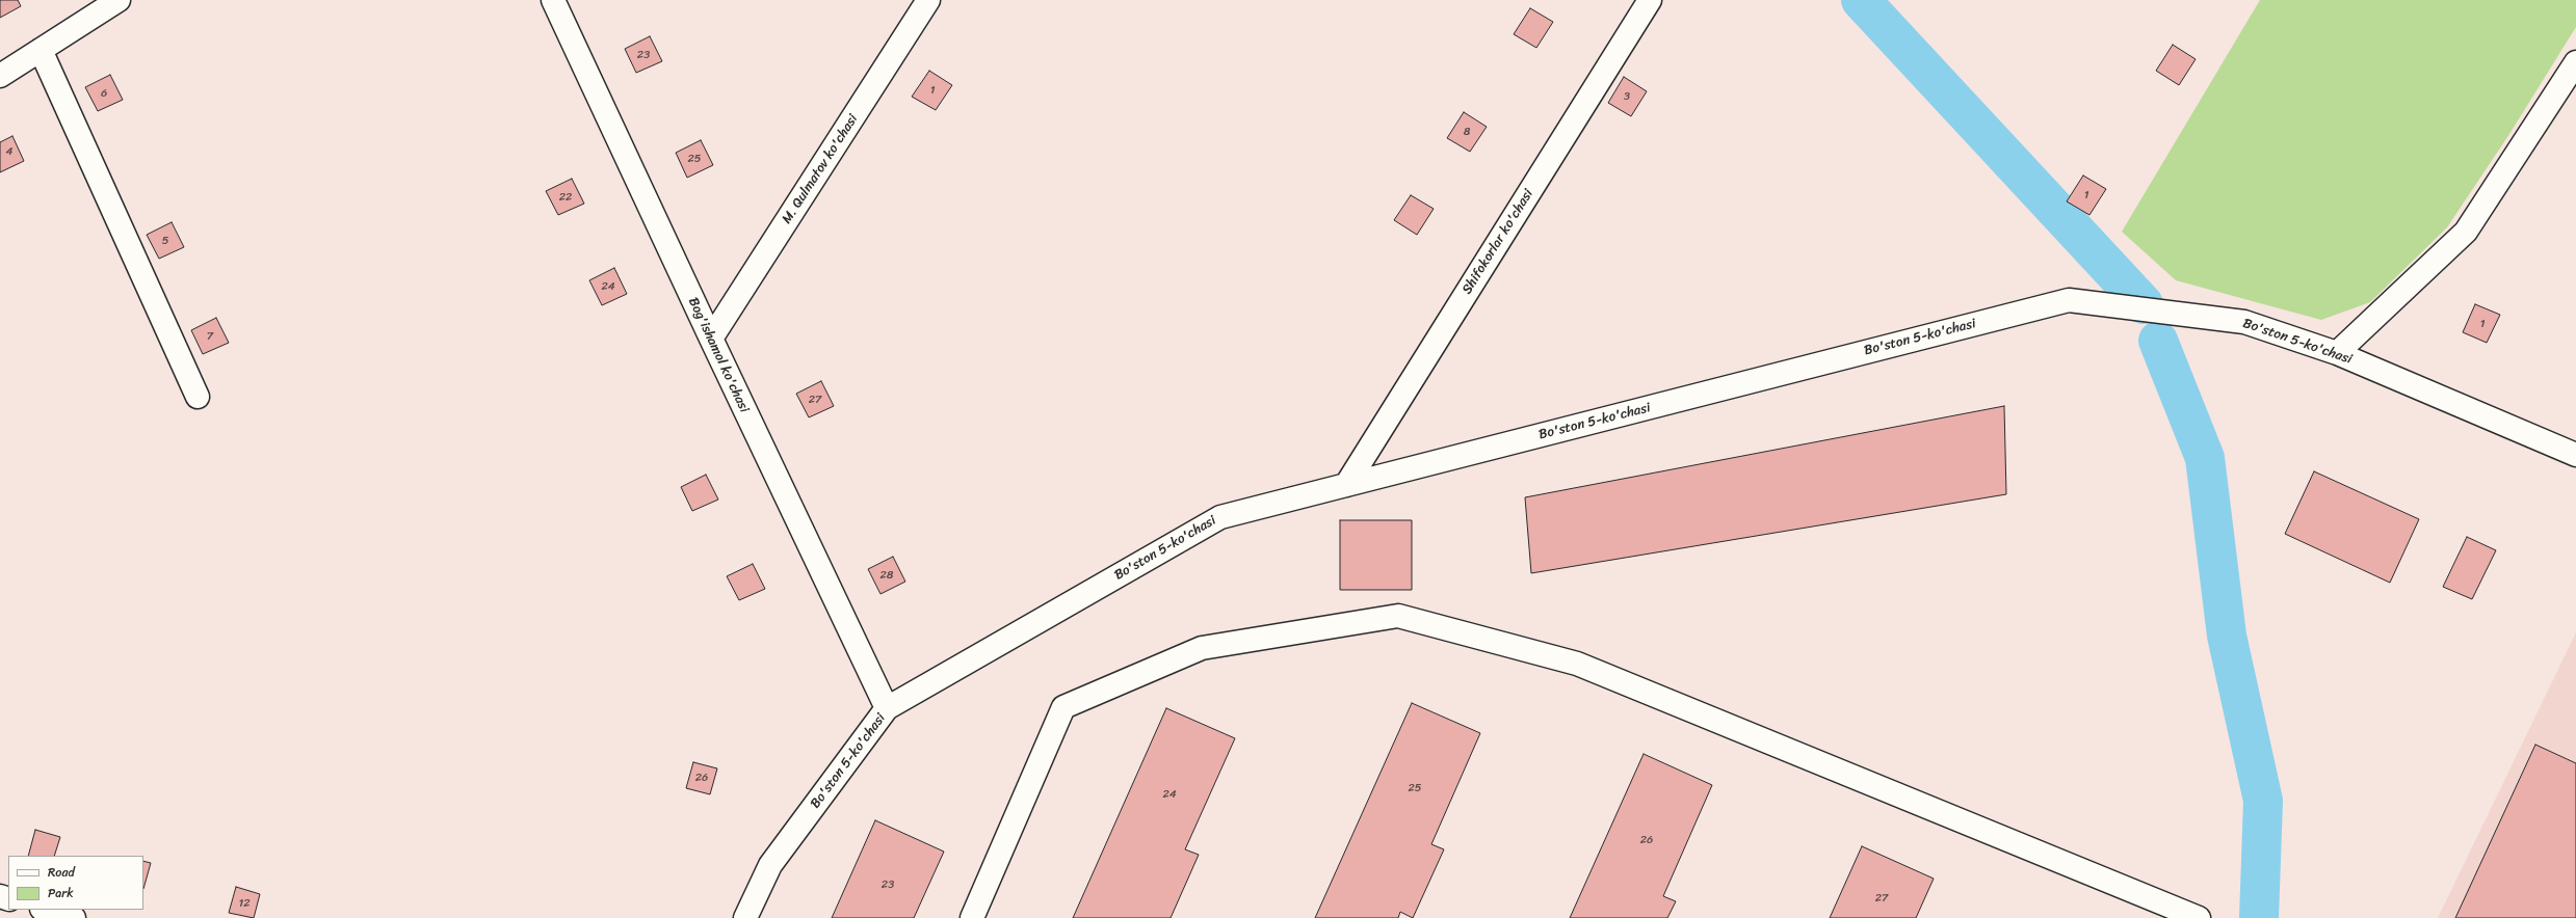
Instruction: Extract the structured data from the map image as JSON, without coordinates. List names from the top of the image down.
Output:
{
  "streets": {
    "street": [
      "M. Qulmatov ko'chasi",
      "Shifokorlar ko'chasi",
      "Bo'ston 5-ko'chasi",
      "Bog'ishamol ko'chasi"
    ]
  },
  "crossings": [
    ["M. Qulmatov ko'chasi", "Bog'ishamol ko'chasi"],
    ["Shifokorlar ko'chasi", "Bo'ston 5-ko'chasi"],
    ["Bo'ston 5-ko'chasi", "Bog'ishamol ko'chasi"]
  ],
  "house_numbers": [
    "23",
    "1",
    "6",
    "3",
    "8",
    "4",
    "25",
    "1",
    "22",
    "5",
    "24",
    "1",
    "7",
    "27",
    "28",
    "26",
    "25",
    "24",
    "26",
    "23",
    "27",
    "12"
  ],
  "legend": ["Road", "Park"]
}
